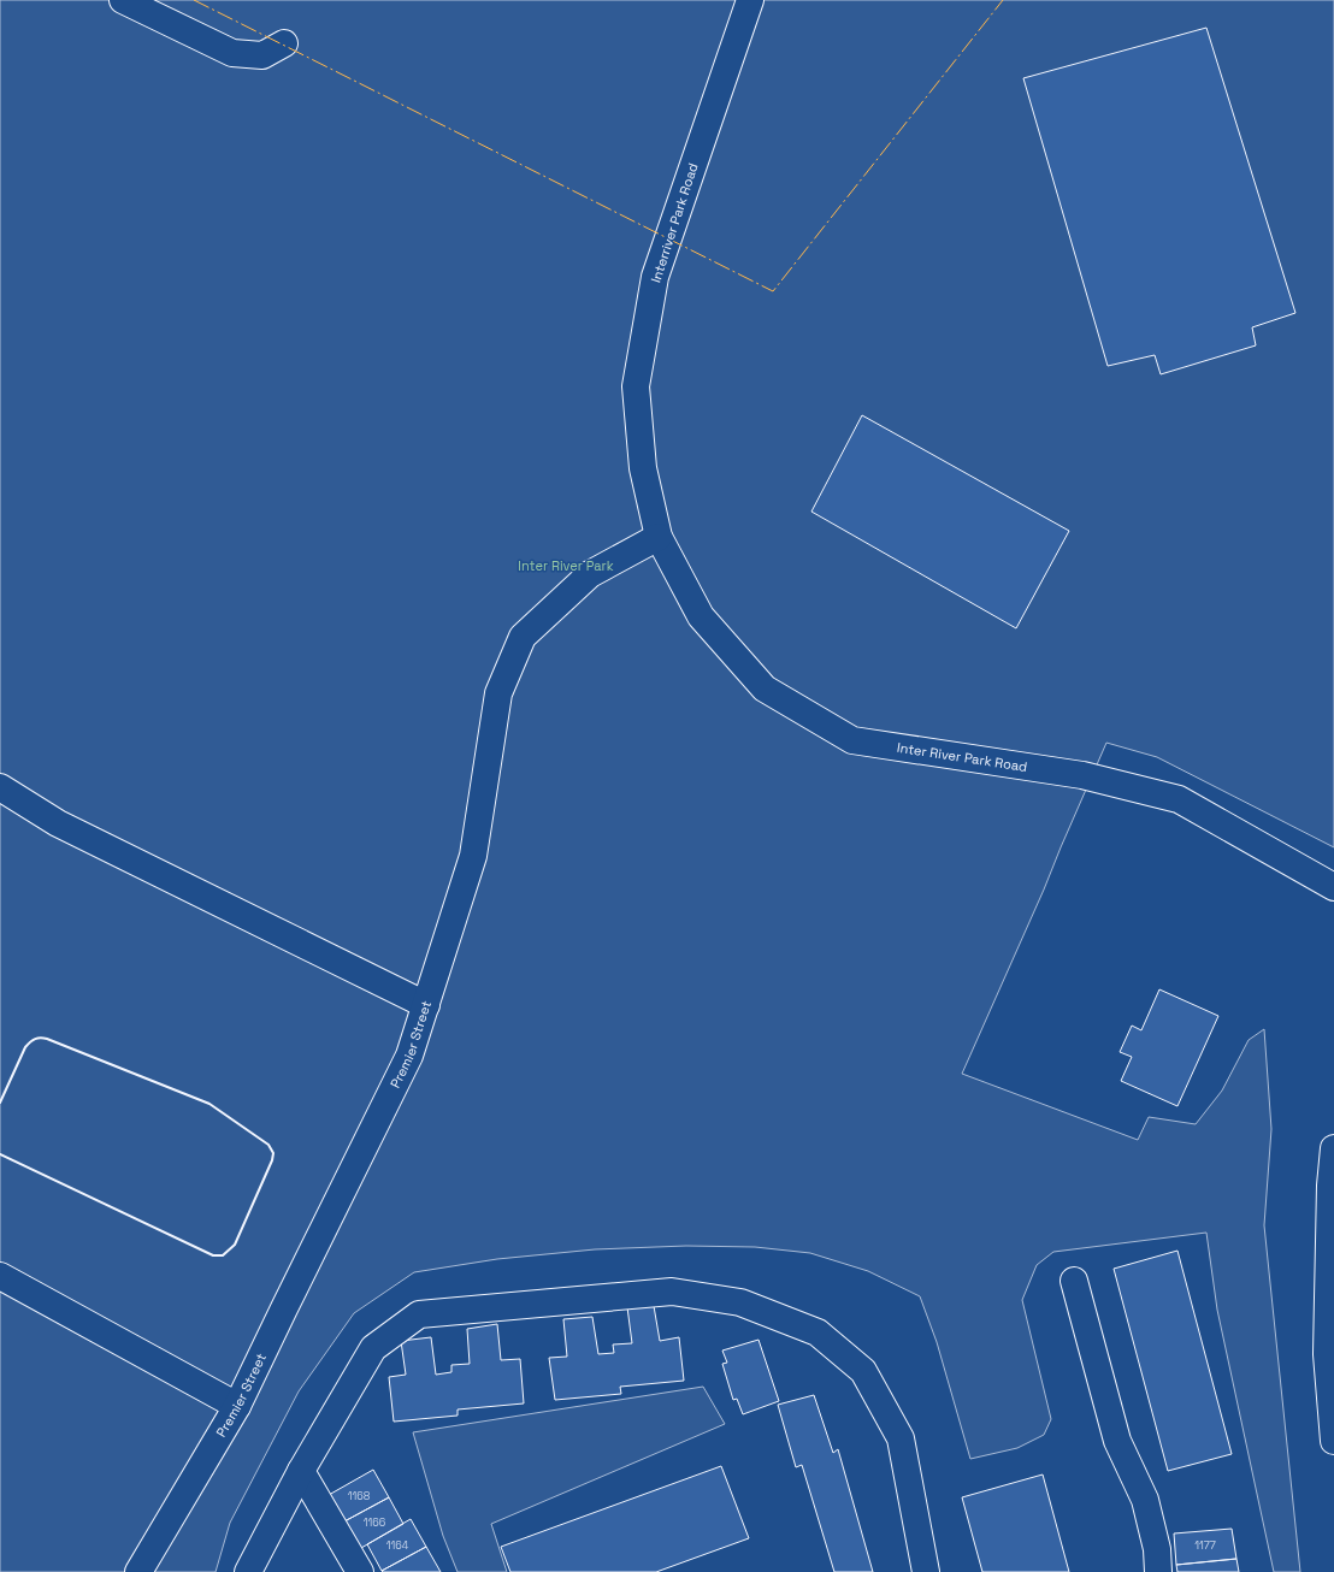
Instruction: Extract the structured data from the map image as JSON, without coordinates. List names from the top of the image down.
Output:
{
  "streets": {
    "street": ["Interriver Park Road", "Inter River Park Road", "Premier Street"]
  },
  "crossings": [
    ["Interriver Park Road", "Inter River Park Road"],
    ["Interriver Park Road", "Premier Street"],
    ["Inter River Park Road", "Premier Street"]
  ],
  "parks": ["Inter River Park"],
  "house_numbers": [
    "1168",
    "1166",
    "1164",
    "1177"
  ]
}
